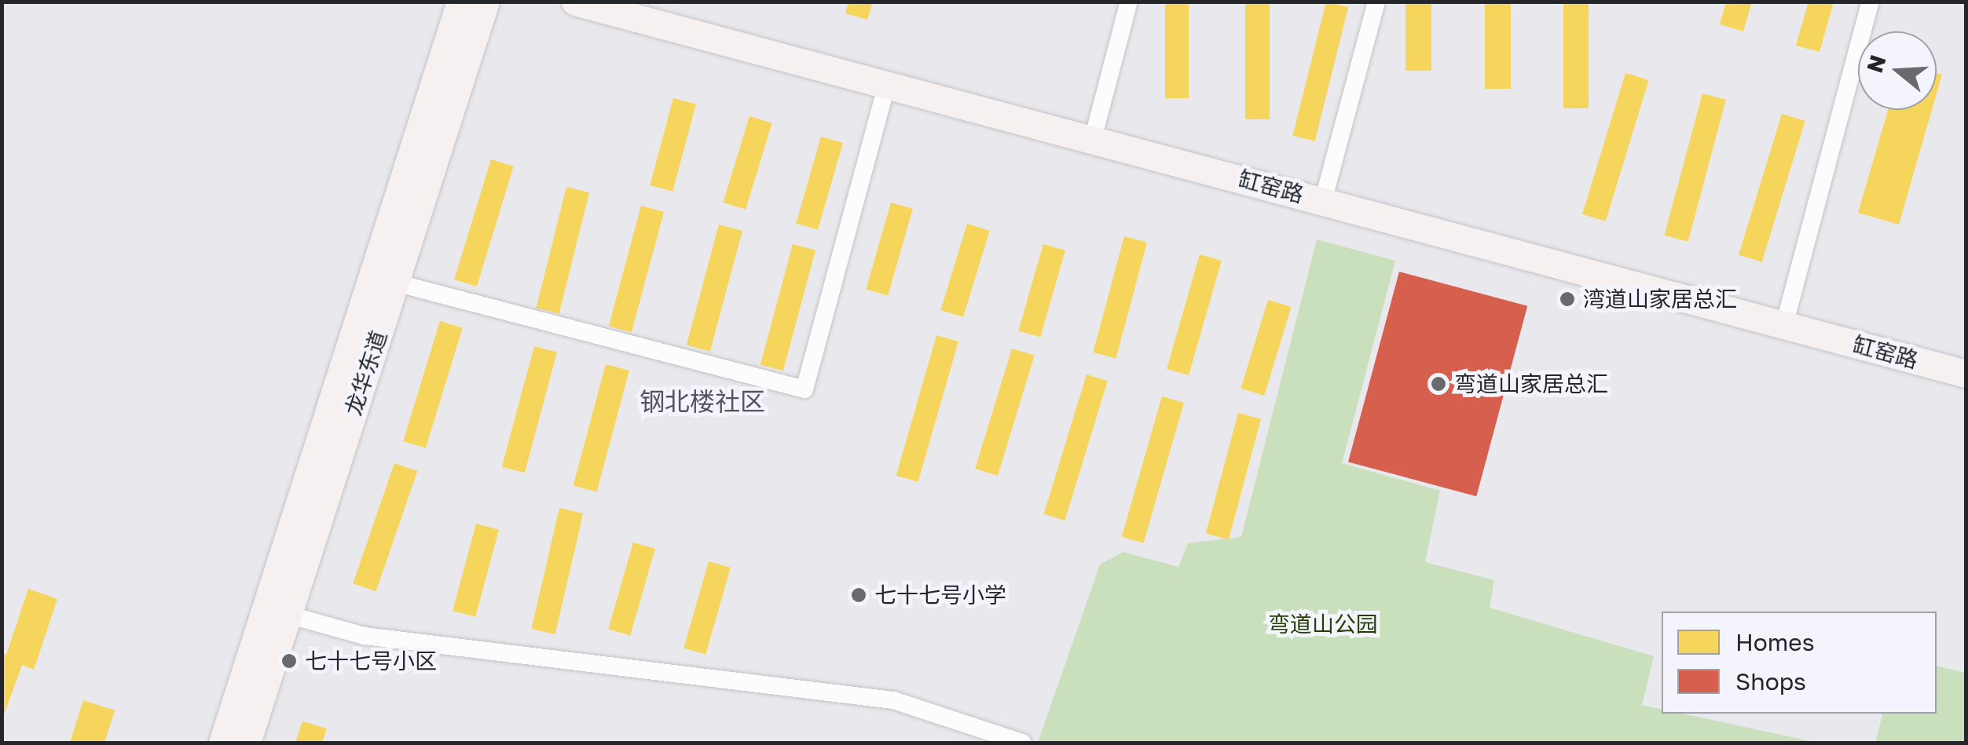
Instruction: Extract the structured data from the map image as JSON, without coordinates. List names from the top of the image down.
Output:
{
  "streets": {
    "main road": ["缸窑路", "龙华东道"]
  },
  "districts": ["钢北楼社区"],
  "parks": ["弯道山公园"],
  "places": [
    "湾道山家居总汇",
    "弯道山家居总汇",
    "七十七号小学",
    "七十七号小区"
  ],
  "legend": ["Homes", "Shops"],
  "north": "left"
}
